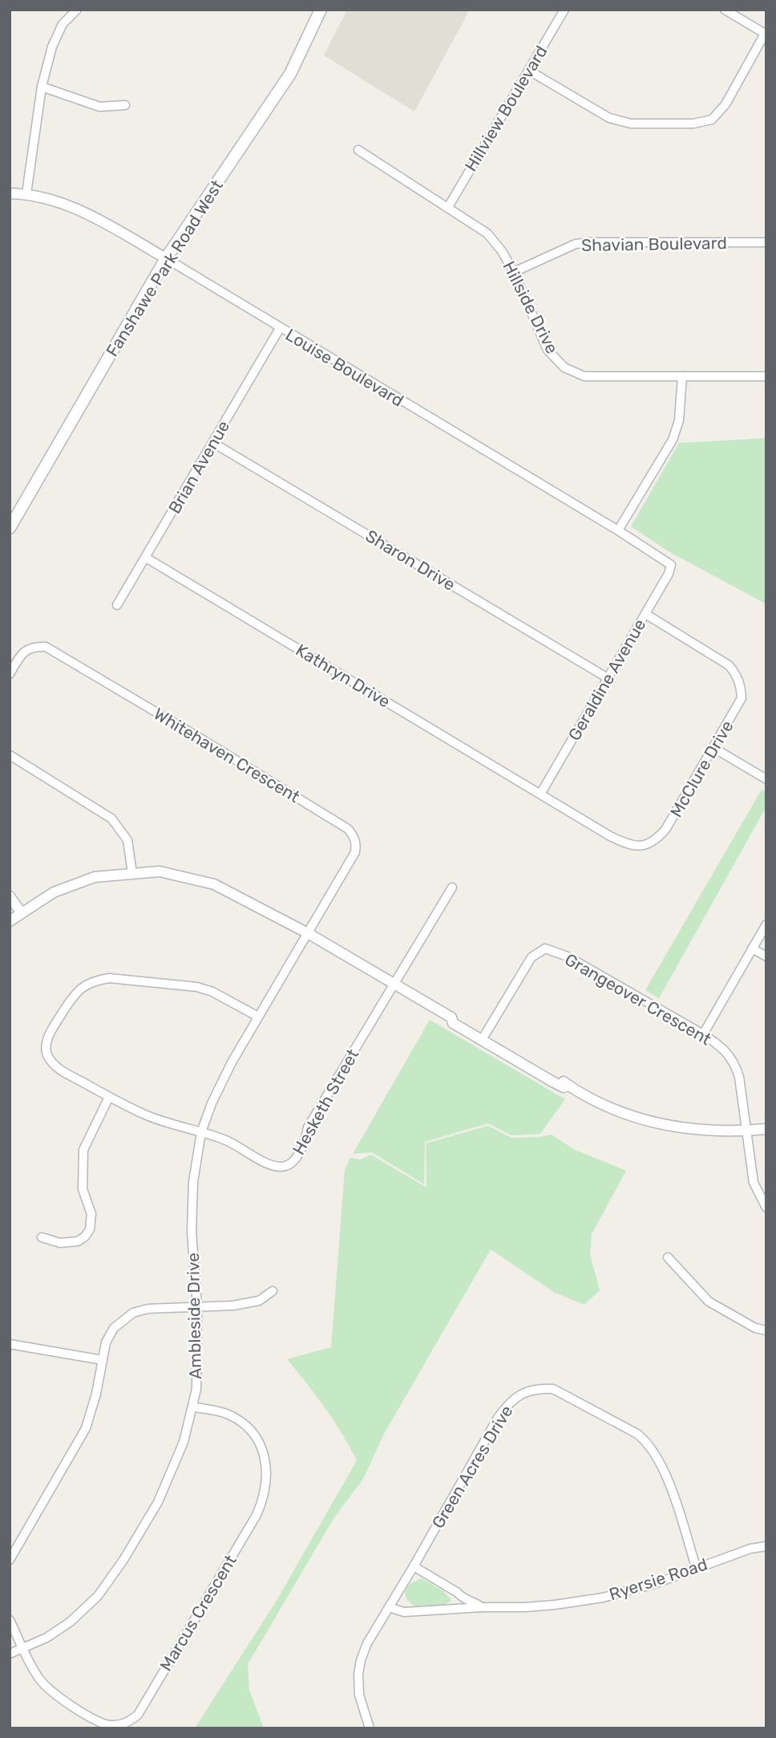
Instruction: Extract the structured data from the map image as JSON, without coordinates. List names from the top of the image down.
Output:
{
  "streets": {
    "main road": ["Fanshawe Park Road West"],
    "street": [
      "Hillview Boulevard",
      "Shavian Boulevard",
      "Hillside Drive",
      "Louise Boulevard",
      "Brian Avenue",
      "Sharon Drive",
      "Kathryn Drive",
      "Geraldine Avenue",
      "Whitehaven Crescent",
      "McClure Drive",
      "Grangeover Crescent",
      "Hesketh Street",
      "Ambleside Drive",
      "Green Acres Drive",
      "Ryersie Road",
      "Marcus Crescent"
    ]
  },
  "crossings": [
    ["Hillview Boulevard", "Hillside Drive"],
    ["Shavian Boulevard", "Hillside Drive"],
    ["Fanshawe Park Road West", "Louise Boulevard"],
    ["Louise Boulevard", "Brian Avenue"],
    ["Louise Boulevard", "Geraldine Avenue"],
    ["Brian Avenue", "Sharon Drive"],
    ["Brian Avenue", "Kathryn Drive"],
    ["Sharon Drive", "Geraldine Avenue"],
    ["Kathryn Drive", "Geraldine Avenue"],
    ["Kathryn Drive", "McClure Drive"],
    ["Geraldine Avenue", "McClure Drive"],
    ["Whitehaven Crescent", "Ambleside Drive"],
    ["Hesketh Street", "Ambleside Drive"],
    ["Ambleside Drive", "Marcus Crescent"],
    ["Green Acres Drive", "Ryersie Road"]
  ]
}
